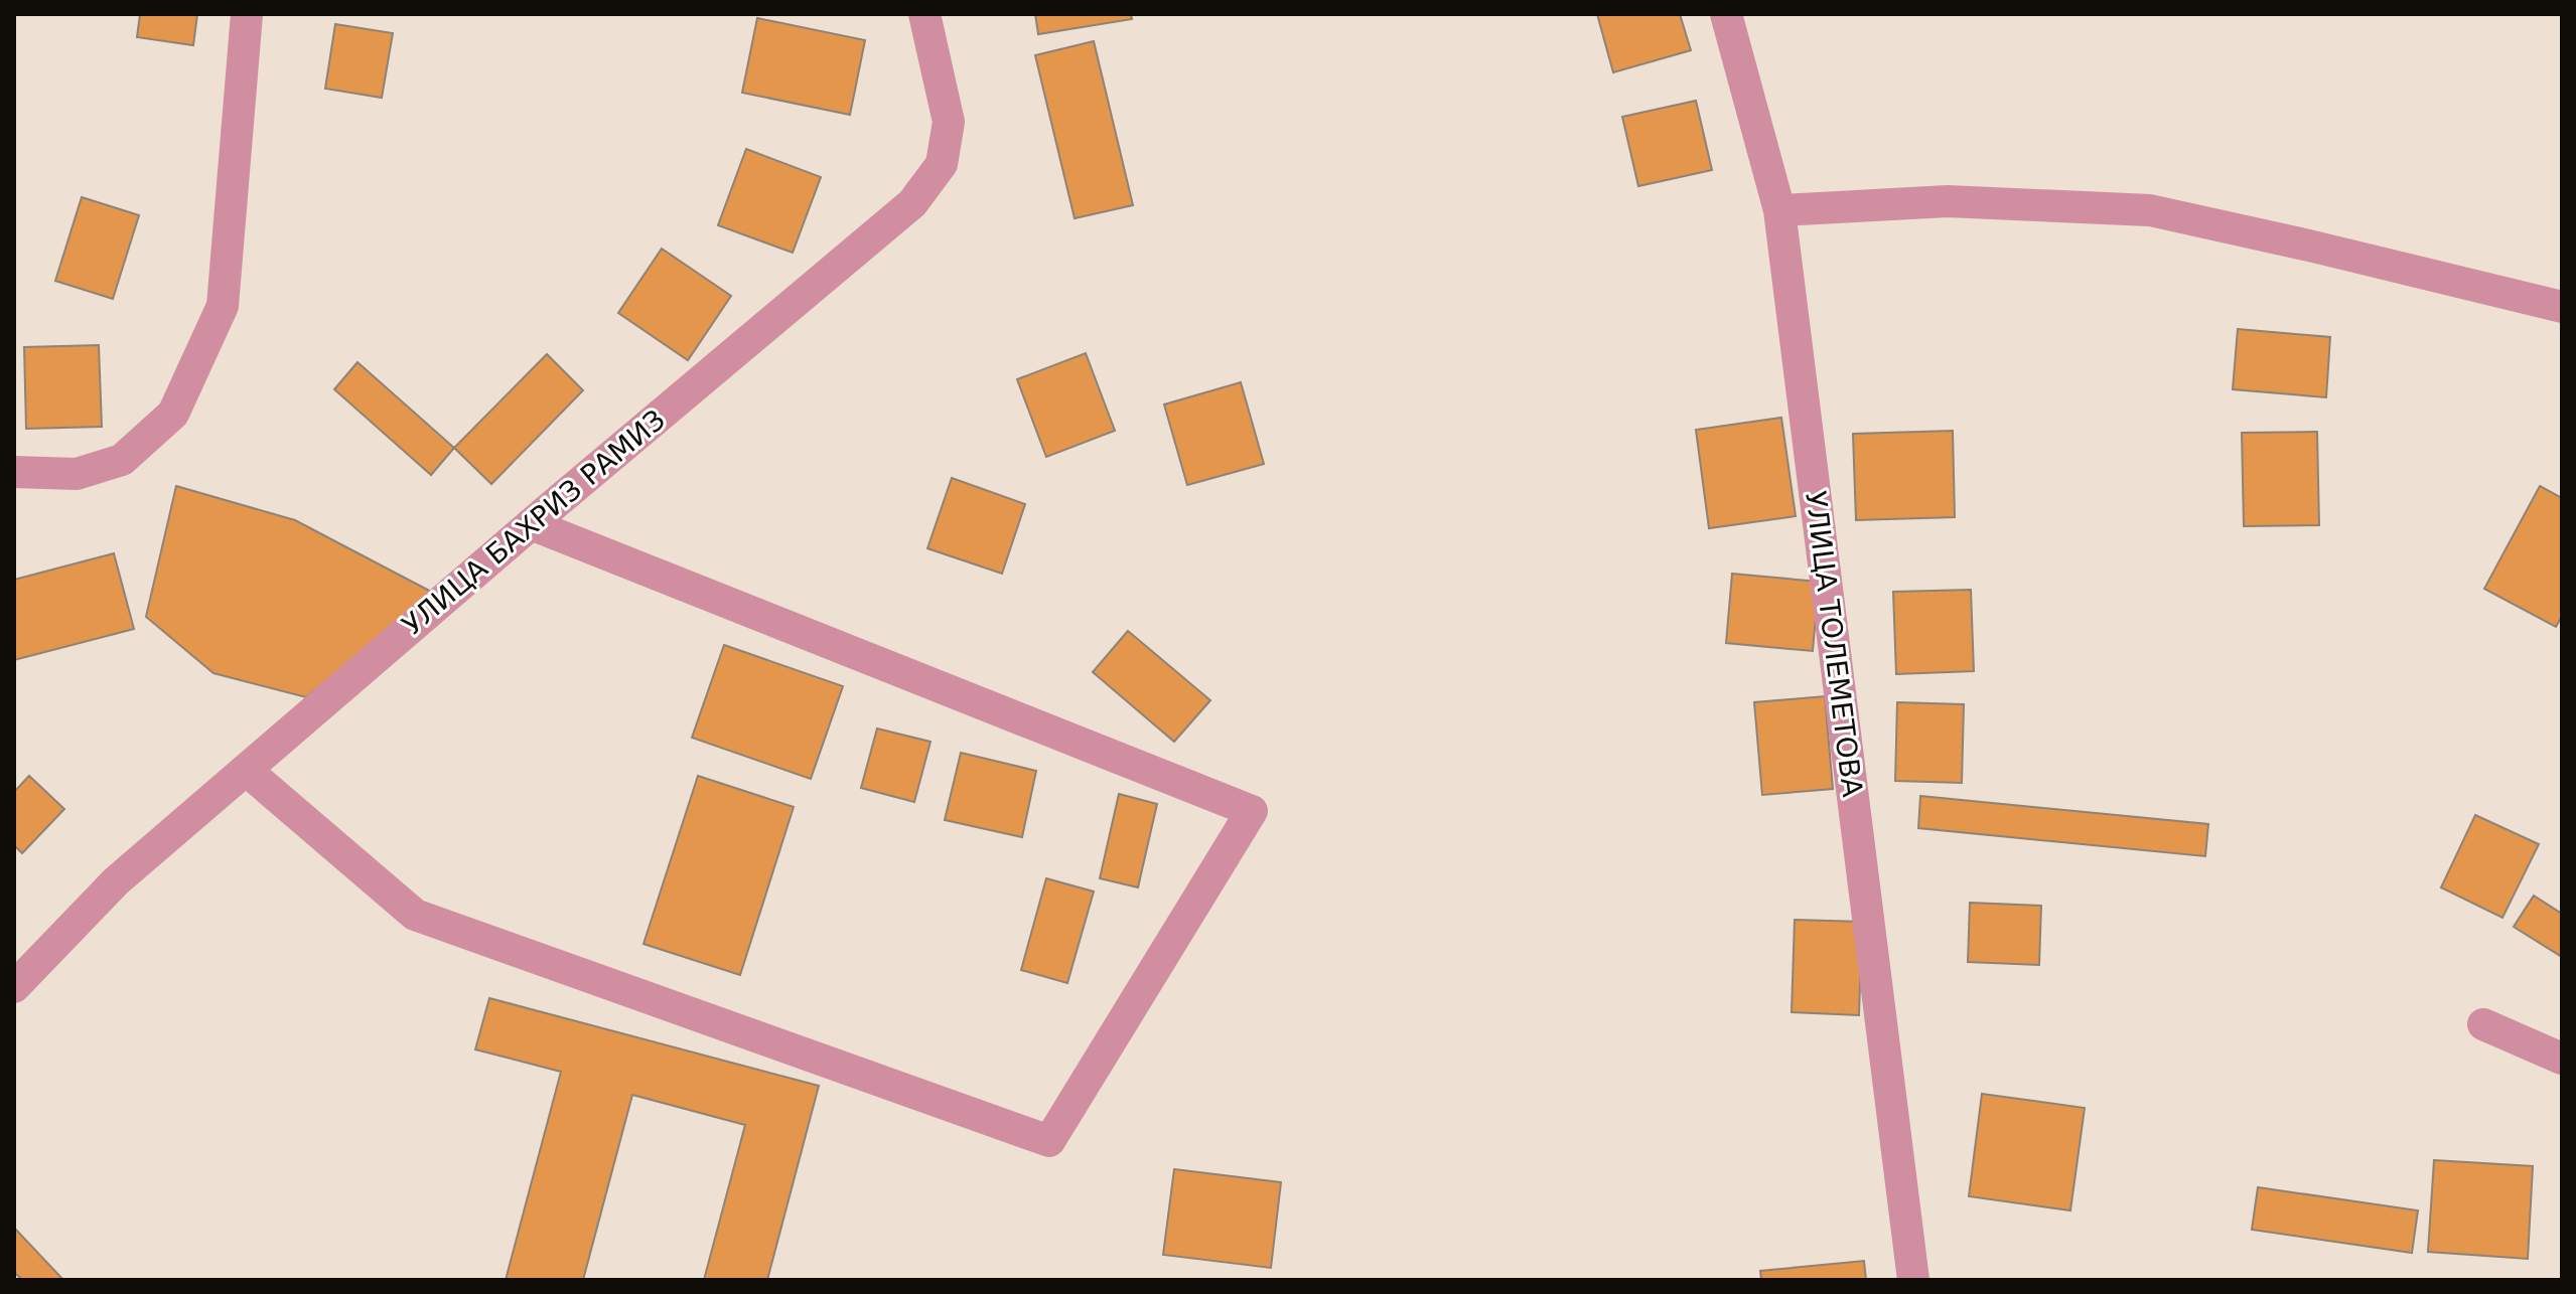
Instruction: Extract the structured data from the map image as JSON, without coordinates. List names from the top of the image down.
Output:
{
  "streets": {
    "street": ["УЛИЦА БАХРИЗ РАМИЗ", "УЛИЦА ТОЛЕМЕТОВА"]
  }
}
